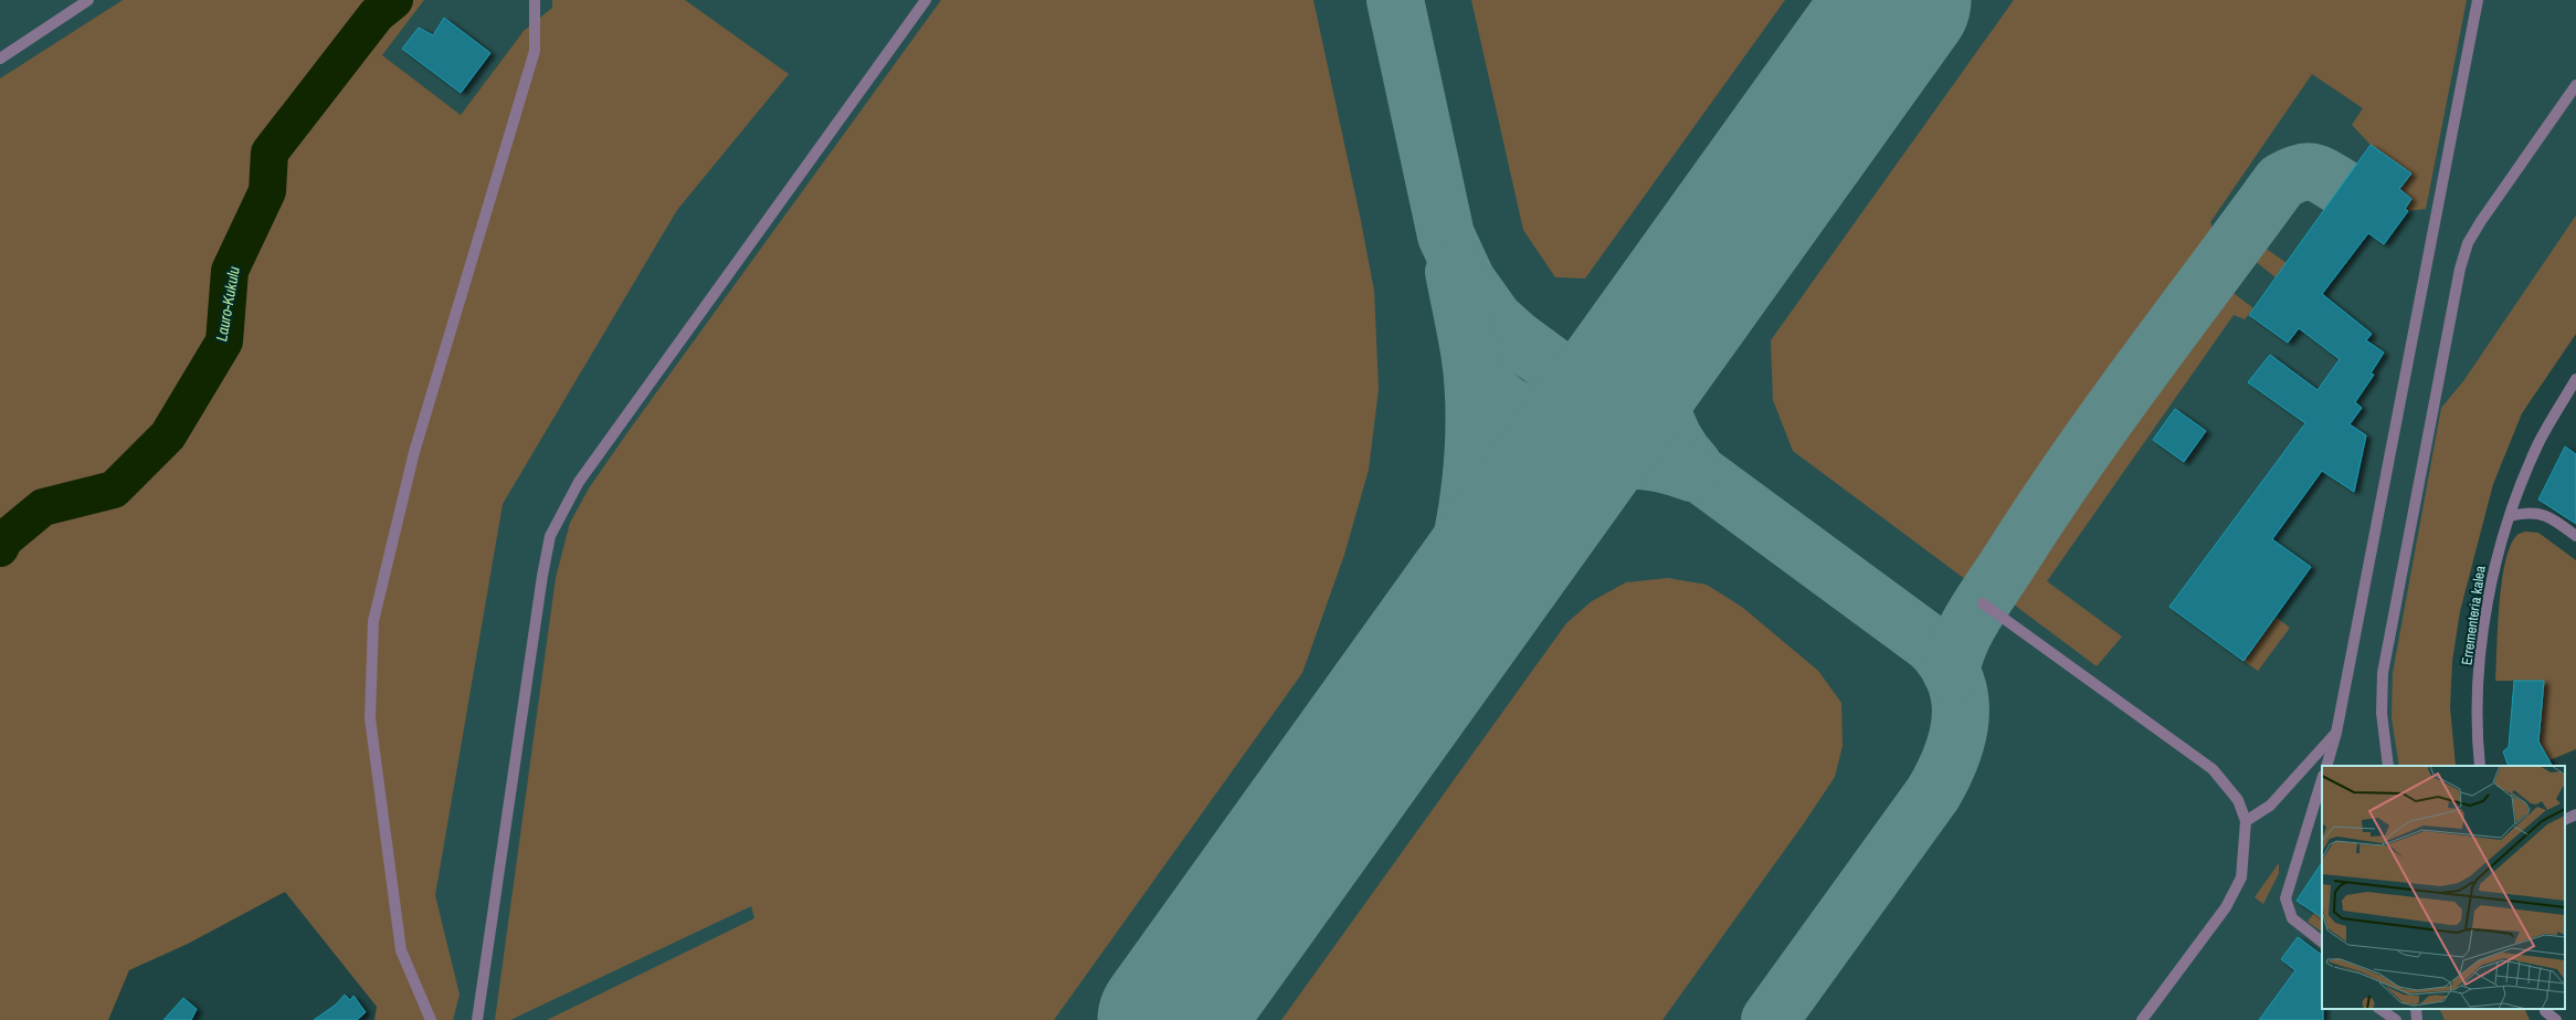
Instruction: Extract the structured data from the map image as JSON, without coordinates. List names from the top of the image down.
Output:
{
  "streets": {
    "street": ["Errementeria kalea"]
  },
  "water": ["Lauro-Kukulu"]
}
